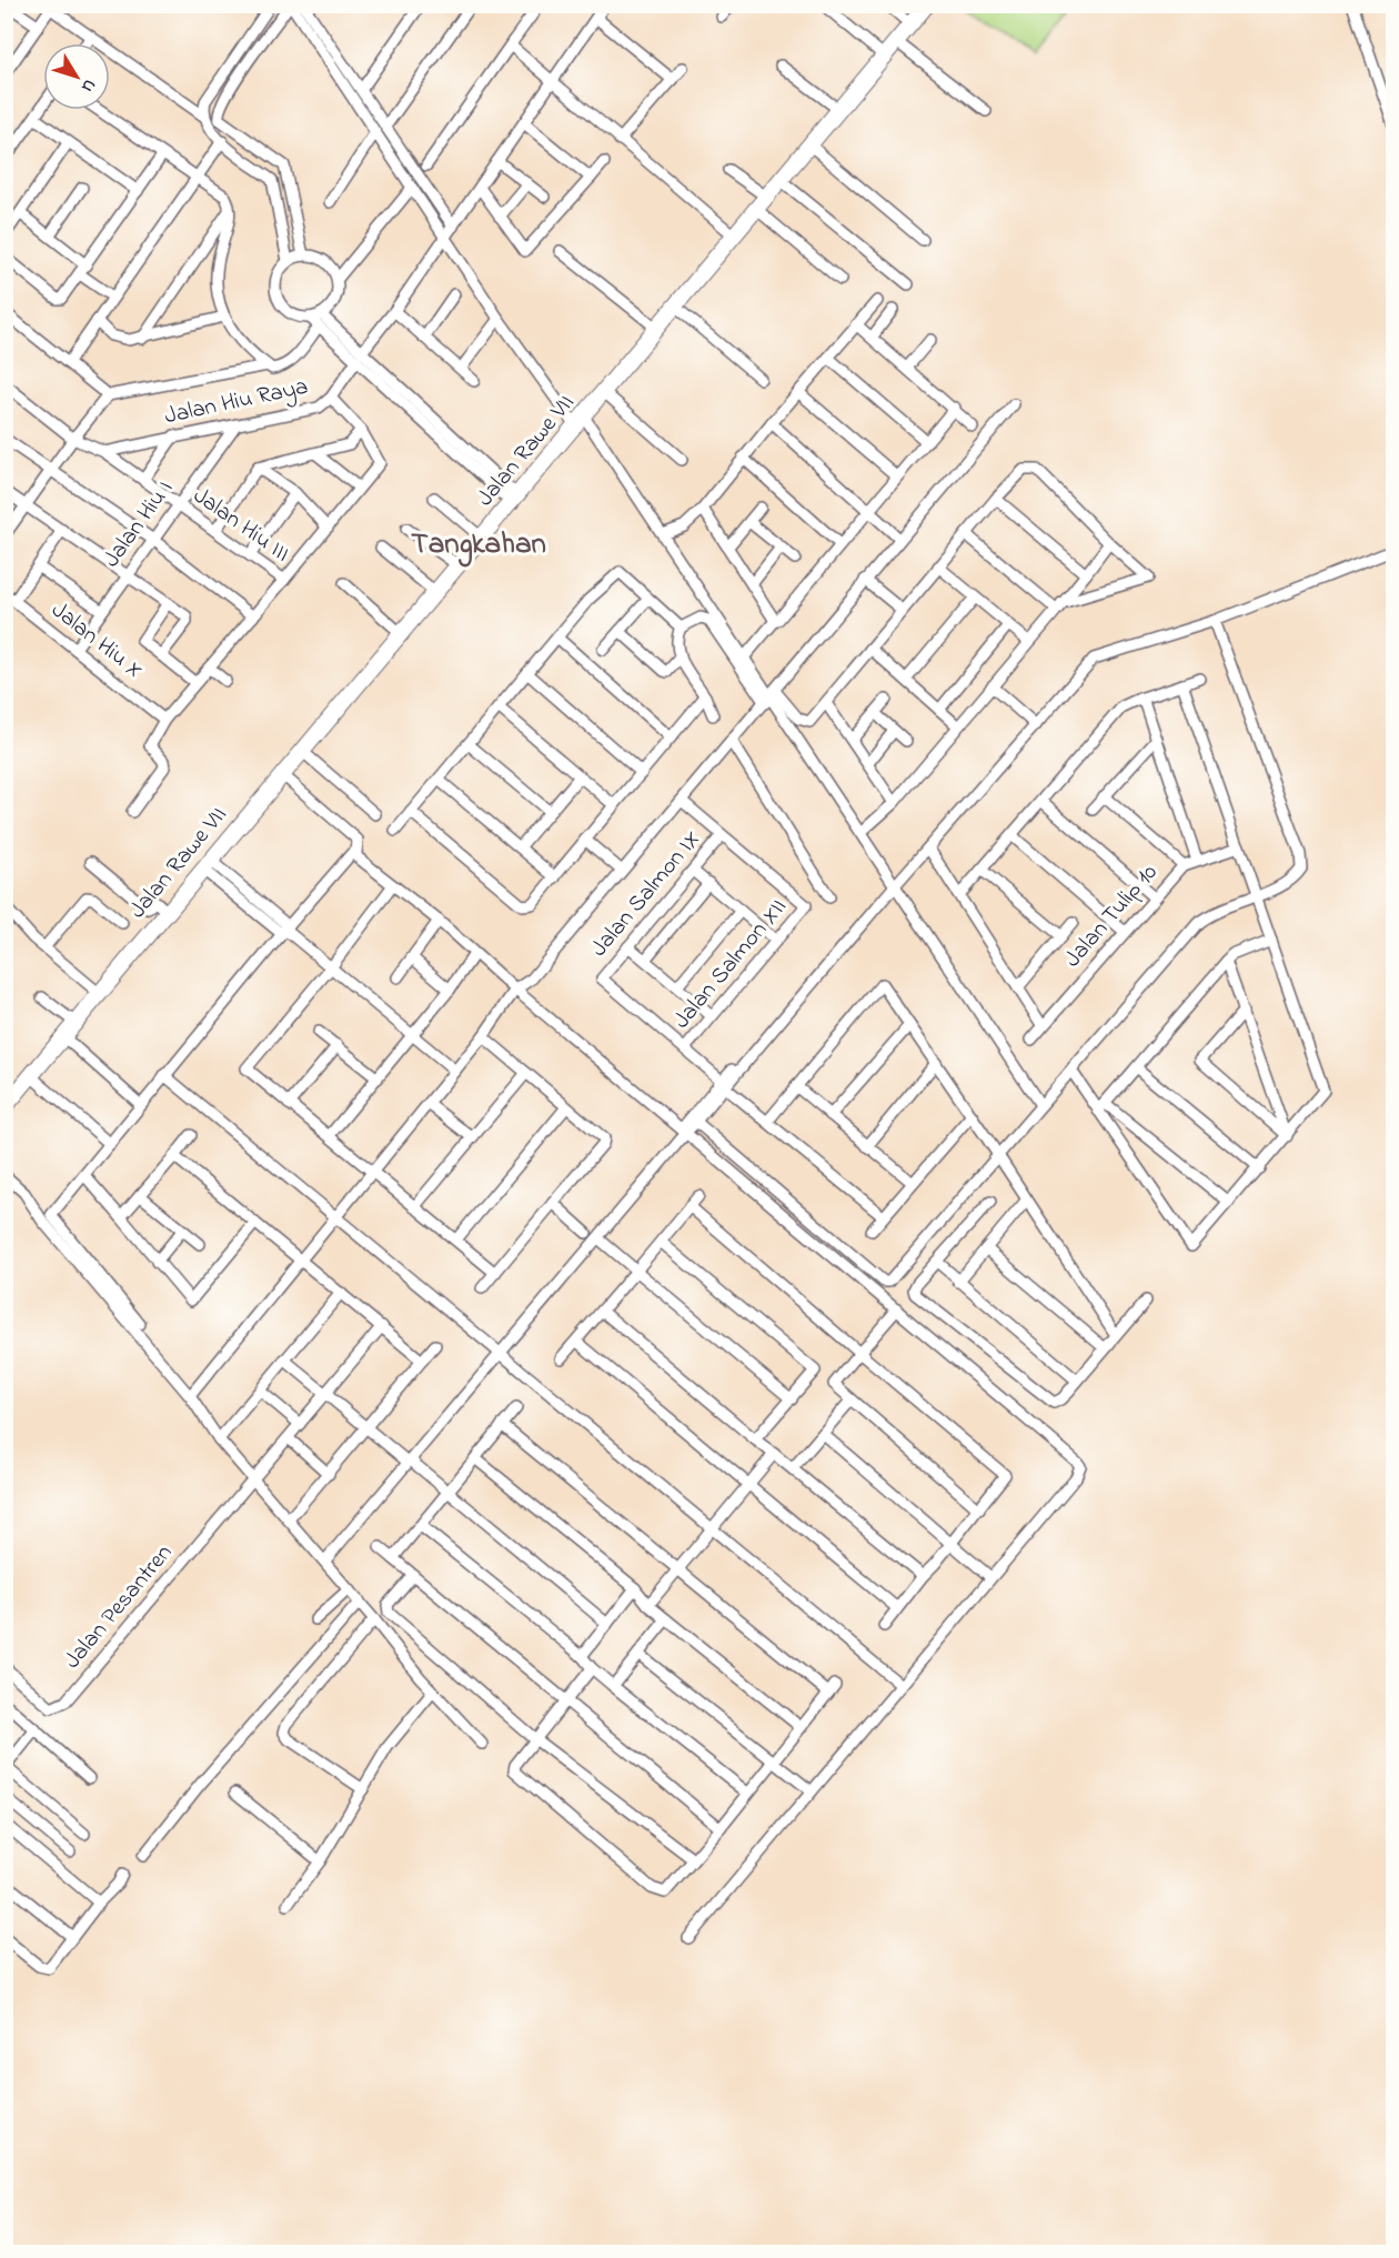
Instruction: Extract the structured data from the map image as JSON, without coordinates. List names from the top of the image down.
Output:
{
  "streets": {
    "main road": ["Jalan Rawe VII"],
    "street": [
      "Jalan Hiu Raya",
      "Jalan Hiu I",
      "Jalan Hiu III",
      "Jalan Hiu X",
      "Jalan Salmon IX",
      "Jalan Tulip 10",
      "Jalan Salmon XII",
      "Jalan Pesantren"
    ]
  },
  "crossings": [
    ["Jalan Hiu Raya", "Jalan Hiu I"],
    ["Jalan Hiu Raya", "Jalan Hiu III"],
    ["Jalan Hiu I", "Jalan Hiu III"],
    ["Jalan Hiu I", "Jalan Hiu X"],
    ["Jalan Salmon IX", "Jalan Salmon XII"]
  ],
  "districts": ["Tangkahan"],
  "north": "bottom right"
}
